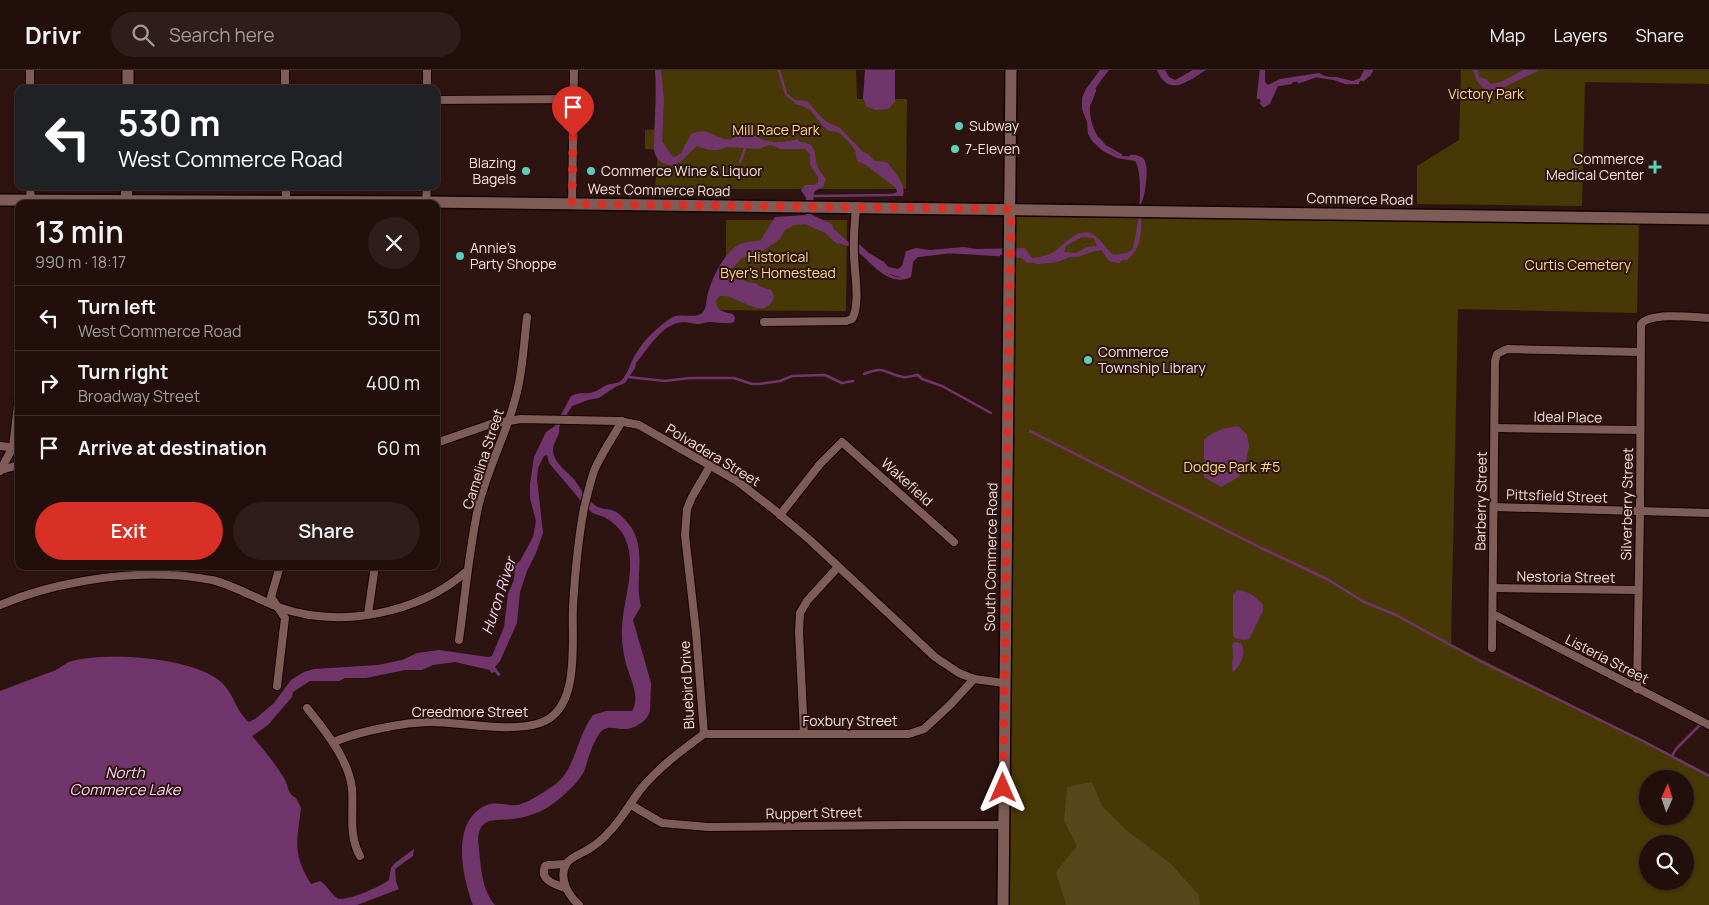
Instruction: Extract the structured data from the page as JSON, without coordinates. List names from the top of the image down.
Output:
{
  "streets": {
    "main road": ["West Commerce Road", "Commerce Road", "South Commerce Road"],
    "street": [
      "Ideal Place",
      "Polvadera Street",
      "Camelina Street",
      "Wakefield",
      "Pittsfield Street",
      "Barberry Street",
      "Silverberry Street",
      "Nestoria Street",
      "Listeria Street",
      "Bluebird Drive",
      "Creedmore Street",
      "Foxbury Street",
      "Ruppert Street"
    ]
  },
  "crossings": [
    ["West Commerce Road", "Commerce Road"],
    ["West Commerce Road", "South Commerce Road"],
    ["Commerce Road", "South Commerce Road"],
    ["Ideal Place", "Barberry Street"],
    ["Ideal Place", "Silverberry Street"],
    ["Polvadera Street", "Camelina Street"],
    ["Polvadera Street", "Wakefield"],
    ["Polvadera Street", "South Commerce Road"],
    ["Polvadera Street", "Bluebird Drive"],
    ["Polvadera Street", "Creedmore Street"],
    ["Polvadera Street", "Foxbury Street"],
    ["Pittsfield Street", "Barberry Street"],
    ["Pittsfield Street", "Silverberry Street"],
    ["Barberry Street", "Silverberry Street"],
    ["Barberry Street", "Nestoria Street"],
    ["Barberry Street", "Listeria Street"],
    ["Silverberry Street", "Nestoria Street"],
    ["Silverberry Street", "Listeria Street"],
    ["South Commerce Road", "Ruppert Street"],
    ["Bluebird Drive", "Foxbury Street"],
    ["Bluebird Drive", "Ruppert Street"]
  ],
  "water": ["Huron River", "North Commerce Lake"],
  "parks": [
    "Victory Park",
    "Mill Race Park",
    "Historical Byer's Homestead",
    "Curtis Cemetery",
    "Dodge Park #5"
  ],
  "places": {
    "other": [
      "Subway",
      "7-Eleven",
      "Blazing Bagels",
      "Commerce Wine & Liquor",
      "Annie's Party Shoppe",
      "Commerce Township Library"
    ],
    "health": ["Commerce Medical Center"]
  },
  "north": "top",
  "page": {
    "header": "Drivr",
    "search": "Search here",
    "nav": ["Map", "Layers", "Share"],
    "turn": ["530 m", "West Commerce Road"],
    "heading": ["13 min", "990 m · 18:17"],
    "list": [
      {
        "name": "Turn left",
        "note": "West Commerce Road",
        "value": "530 m"
      },
      {
        "name": "Turn right",
        "note": "Broadway Street",
        "value": "400 m"
      },
      {
        "name": "Arrive at destination",
        "value": "60 m"
      }
    ],
    "buttons": ["Exit", "Share"]
  }
}
